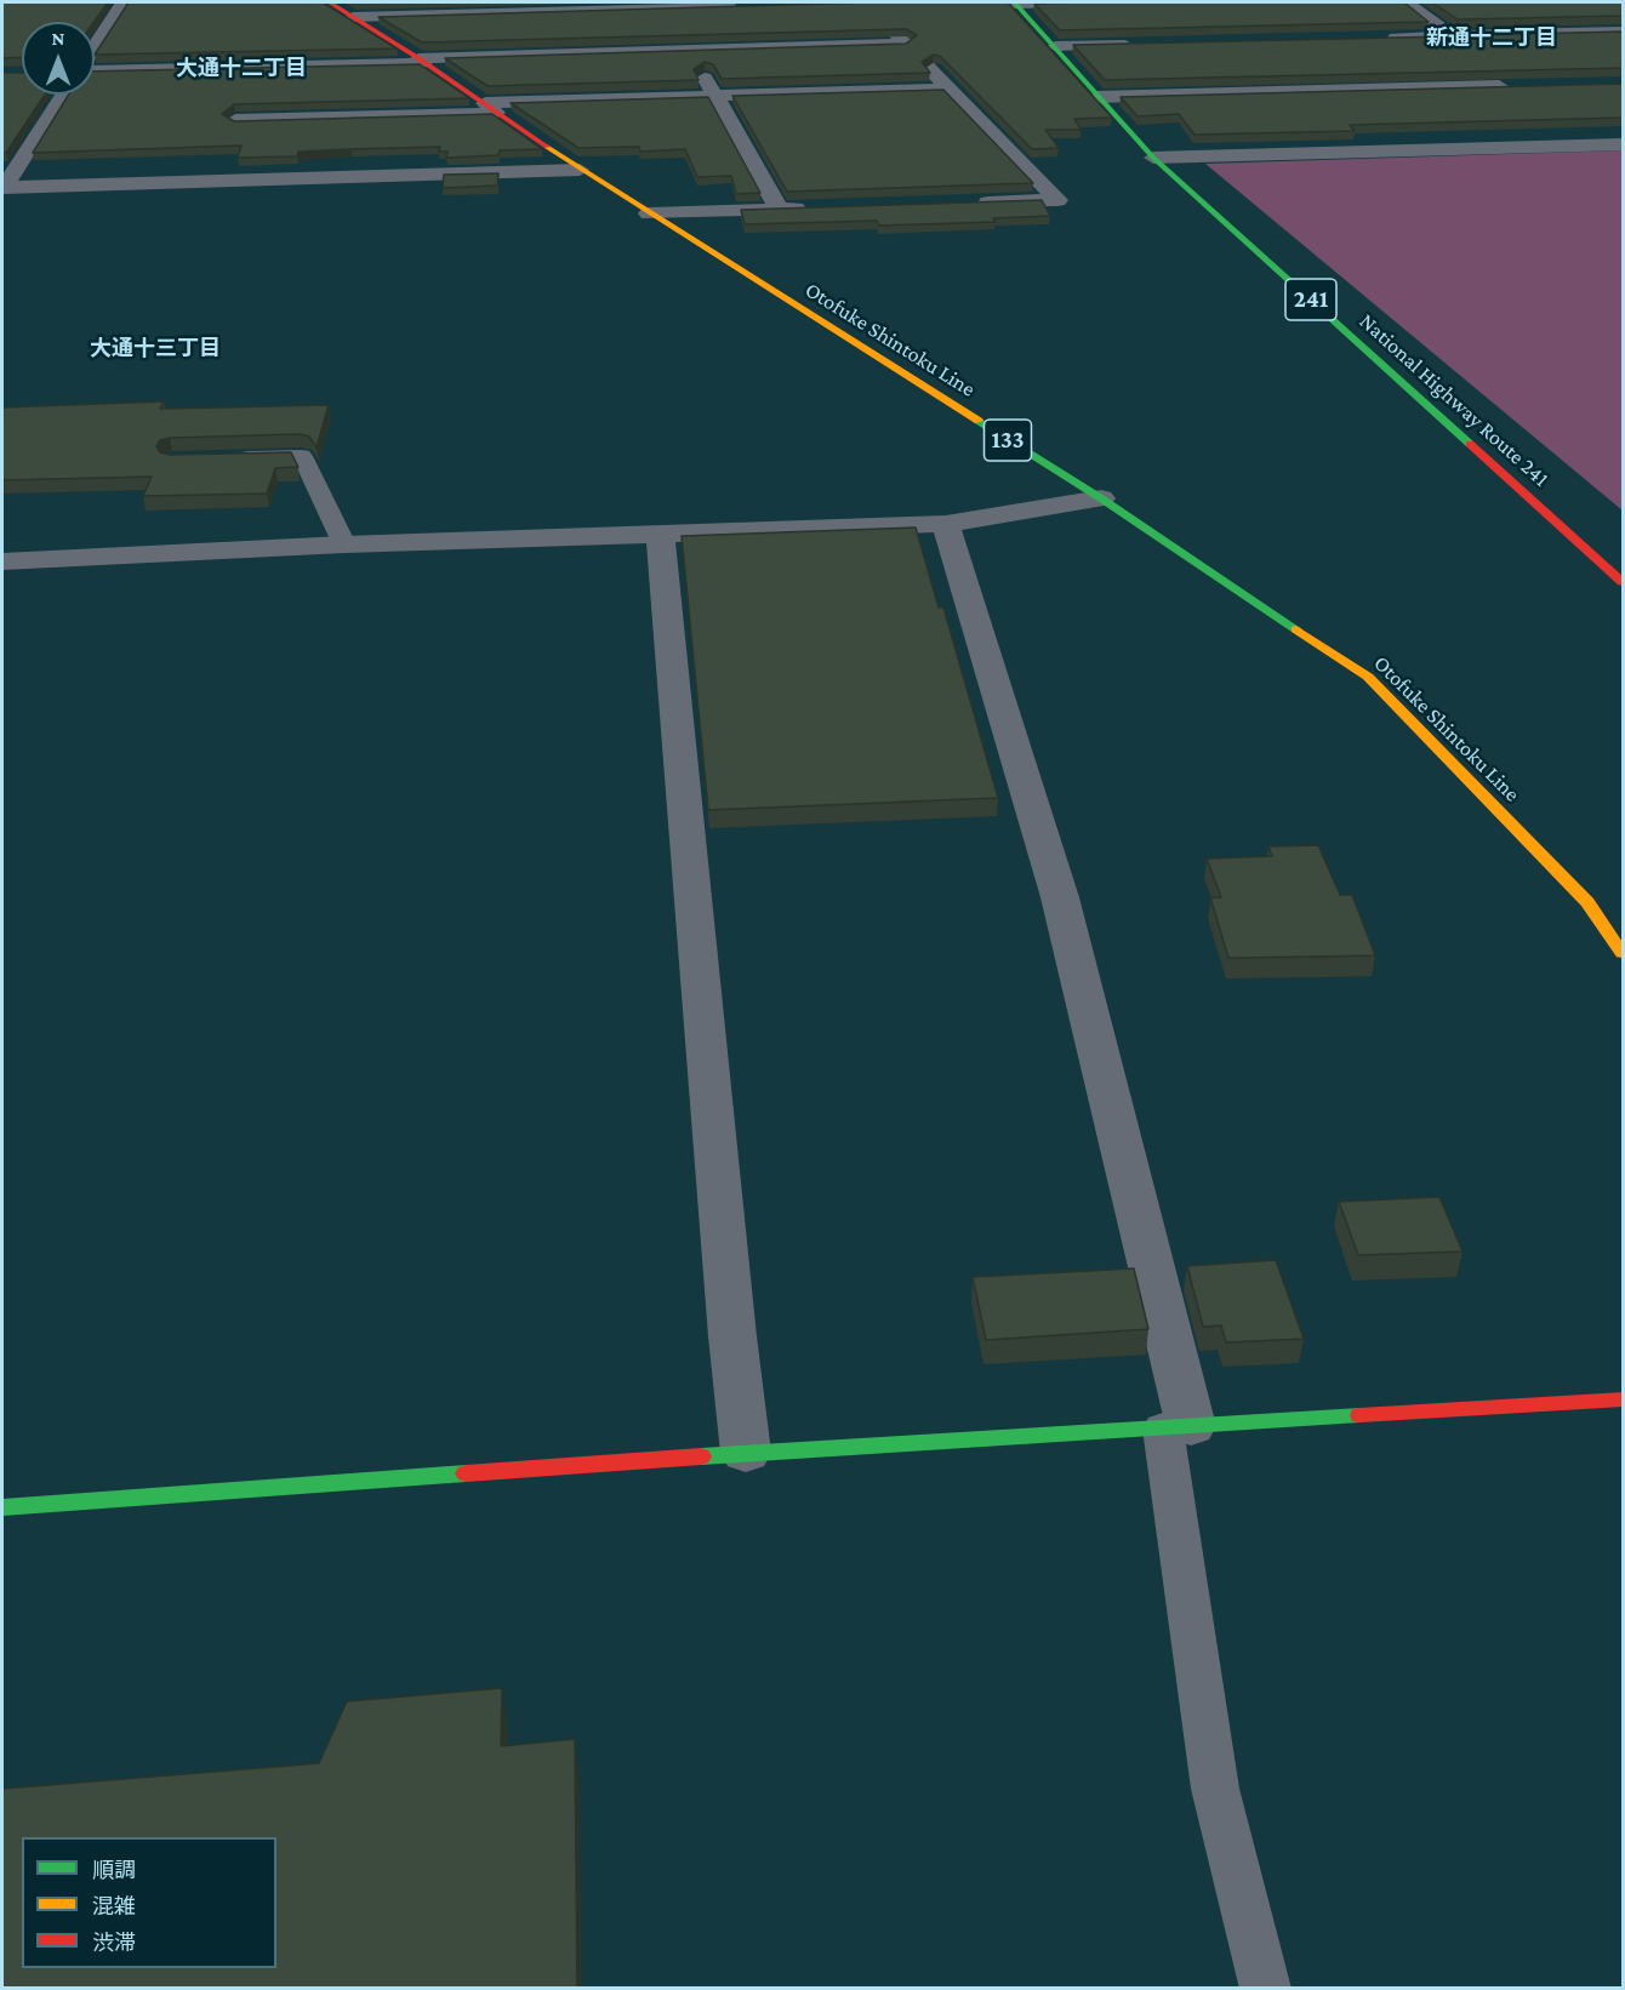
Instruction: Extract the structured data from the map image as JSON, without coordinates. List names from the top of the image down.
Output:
{
  "streets": {
    "main road": [
      "241",
      "Otofuke Shintoku Line",
      "National Highway Route 241",
      "133"
    ]
  },
  "districts": ["新通十二丁目", "大通十二丁目", "大通十三丁目"],
  "legend": ["順調", "混雑", "渋滞"],
  "north": "top"
}
